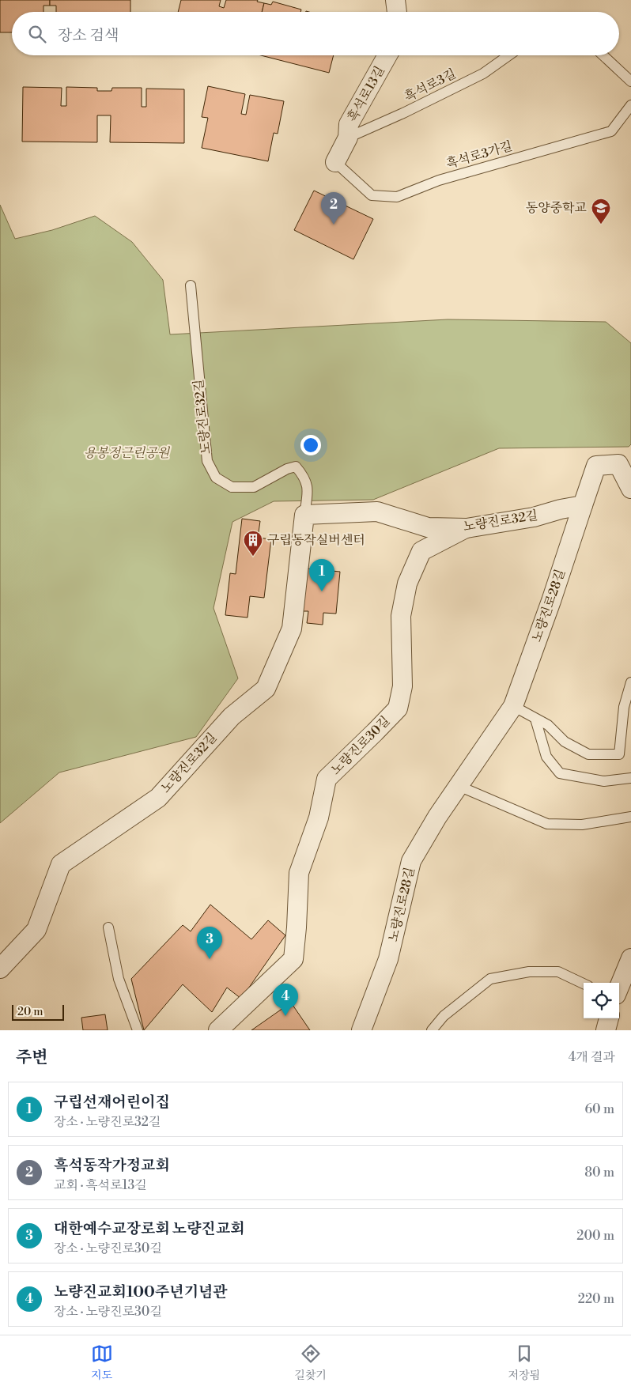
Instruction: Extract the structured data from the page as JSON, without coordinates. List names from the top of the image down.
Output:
{
  "streets": {
    "street": [
      "흑석로13길",
      "노량진로32길",
      "노량진로28길",
      "노량진로30길"
    ],
    "lane": ["흑석로3길", "흑석로3가길"]
  },
  "crossings": [
    ["흑석로3길", "흑석로13길"],
    ["흑석로13길", "흑석로3가길"],
    ["노량진로32길", "노량진로28길"],
    ["노량진로32길", "노량진로30길"]
  ],
  "parks": ["용봉정근린공원"],
  "places": {
    "school or university": ["동양중학교"],
    "building": ["구립동작실버센터"]
  },
  "scale_bar": "20 m",
  "page": {
    "search": "장소 검색",
    "pins": [
      "2",
      "1",
      "3",
      "4"
    ],
    "scale": "20 m",
    "heading": ["주변", "4개 결과"],
    "list": [
      {
        "mark": "1",
        "name": "구립선재어린이집",
        "note": "장소 · 노량진로32길",
        "value": "60 m"
      },
      {
        "mark": "2",
        "name": "흑석동작가정교회",
        "note": "교회 · 흑석로13길",
        "value": "80 m"
      },
      {
        "mark": "3",
        "name": "대한예수교장로회 노량진교회",
        "note": "장소 · 노량진로30길",
        "value": "200 m"
      },
      {
        "mark": "4",
        "name": "노량진교회100주년기념관",
        "note": "장소 · 노량진로30길",
        "value": "220 m"
      }
    ],
    "nav": ["지도", "길찾기", "저장됨"]
  }
}
